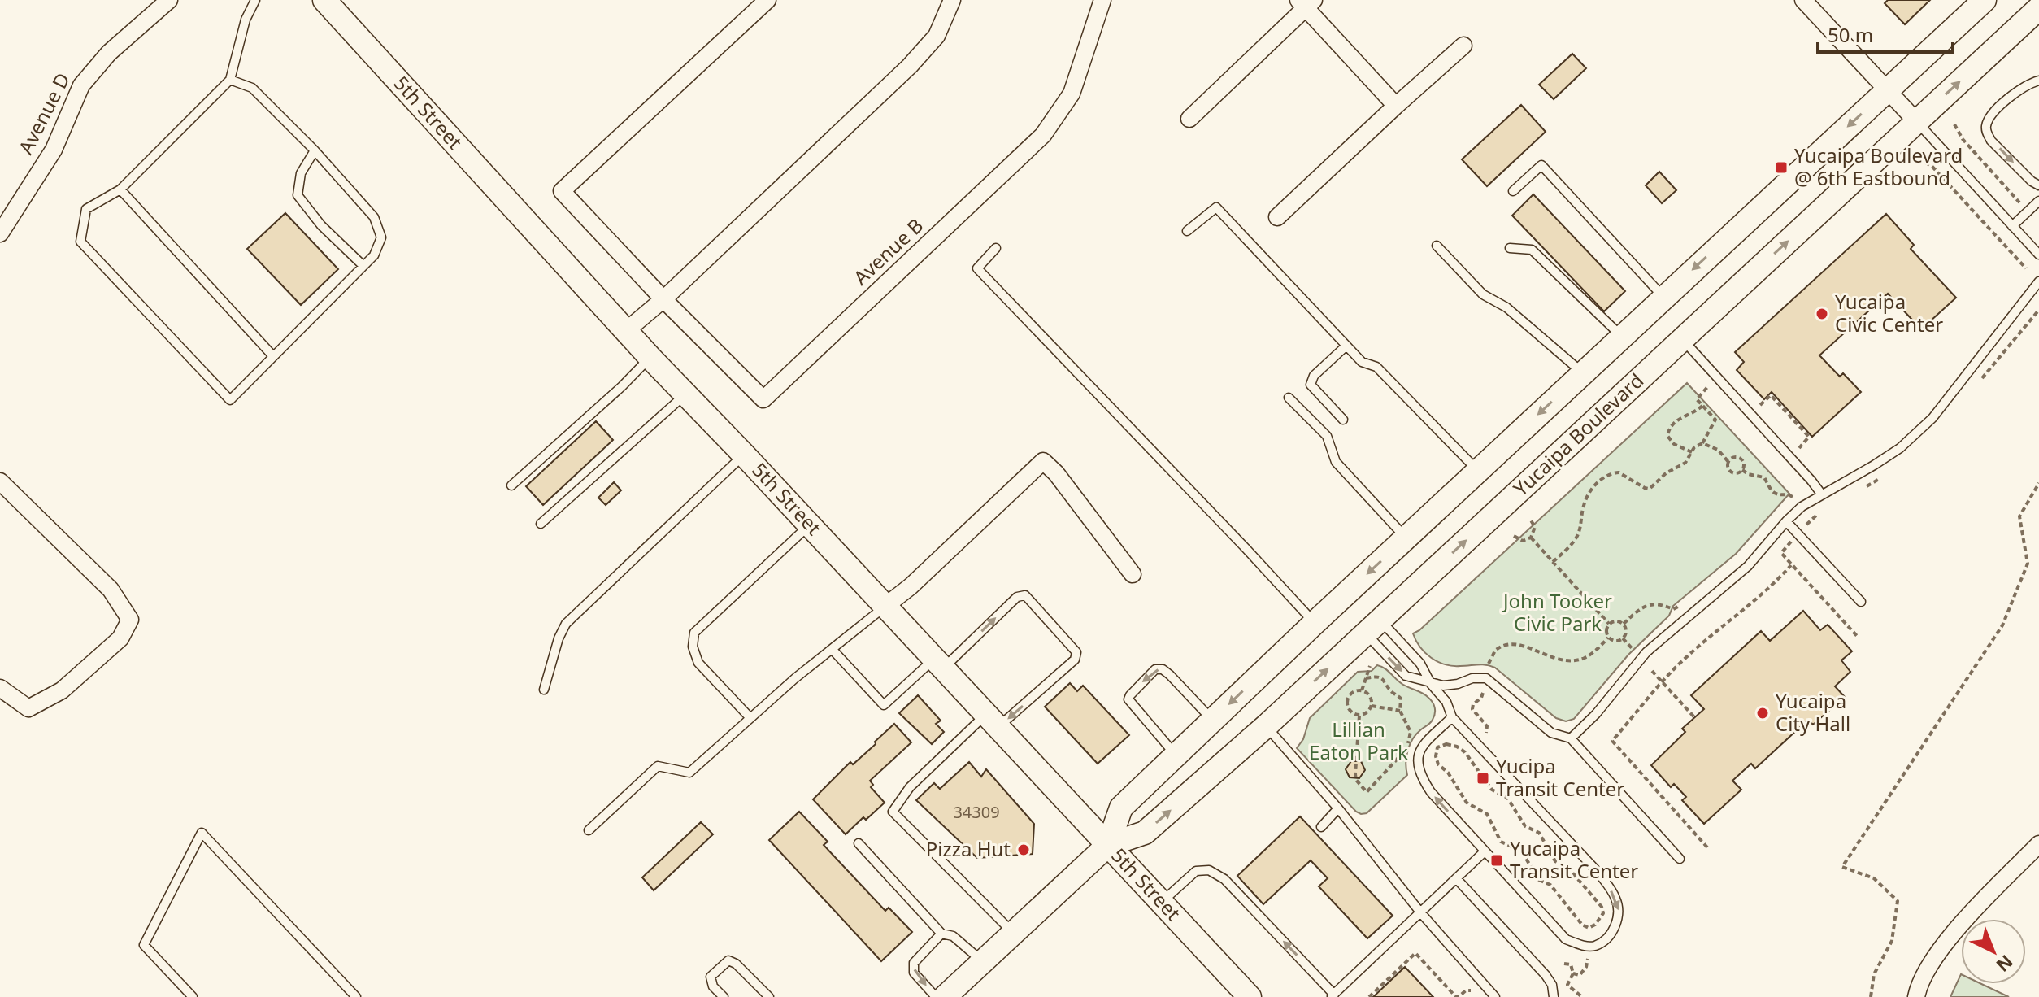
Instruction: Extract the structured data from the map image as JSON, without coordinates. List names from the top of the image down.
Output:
{
  "streets": {
    "main road": ["5th Street", "Yucaipa Boulevard"],
    "street": ["Avenue D", "Avenue B"]
  },
  "crossings": [
    ["5th Street", "Yucaipa Boulevard"]
  ],
  "parks": ["John Tooker Civic Park", "Lillian Eaton Park"],
  "places": {
    "transit": ["Yucaipa Boulevard @ 6th Eastbound", "Yucipa Transit Center", "Yucaipa Transit Center"],
    "other": ["Yucaipa Civic Center", "Yucaipa City Hall", "Pizza Hut"]
  },
  "house_numbers": ["34309"],
  "scale_bar": "50 m",
  "north": "bottom right"
}
